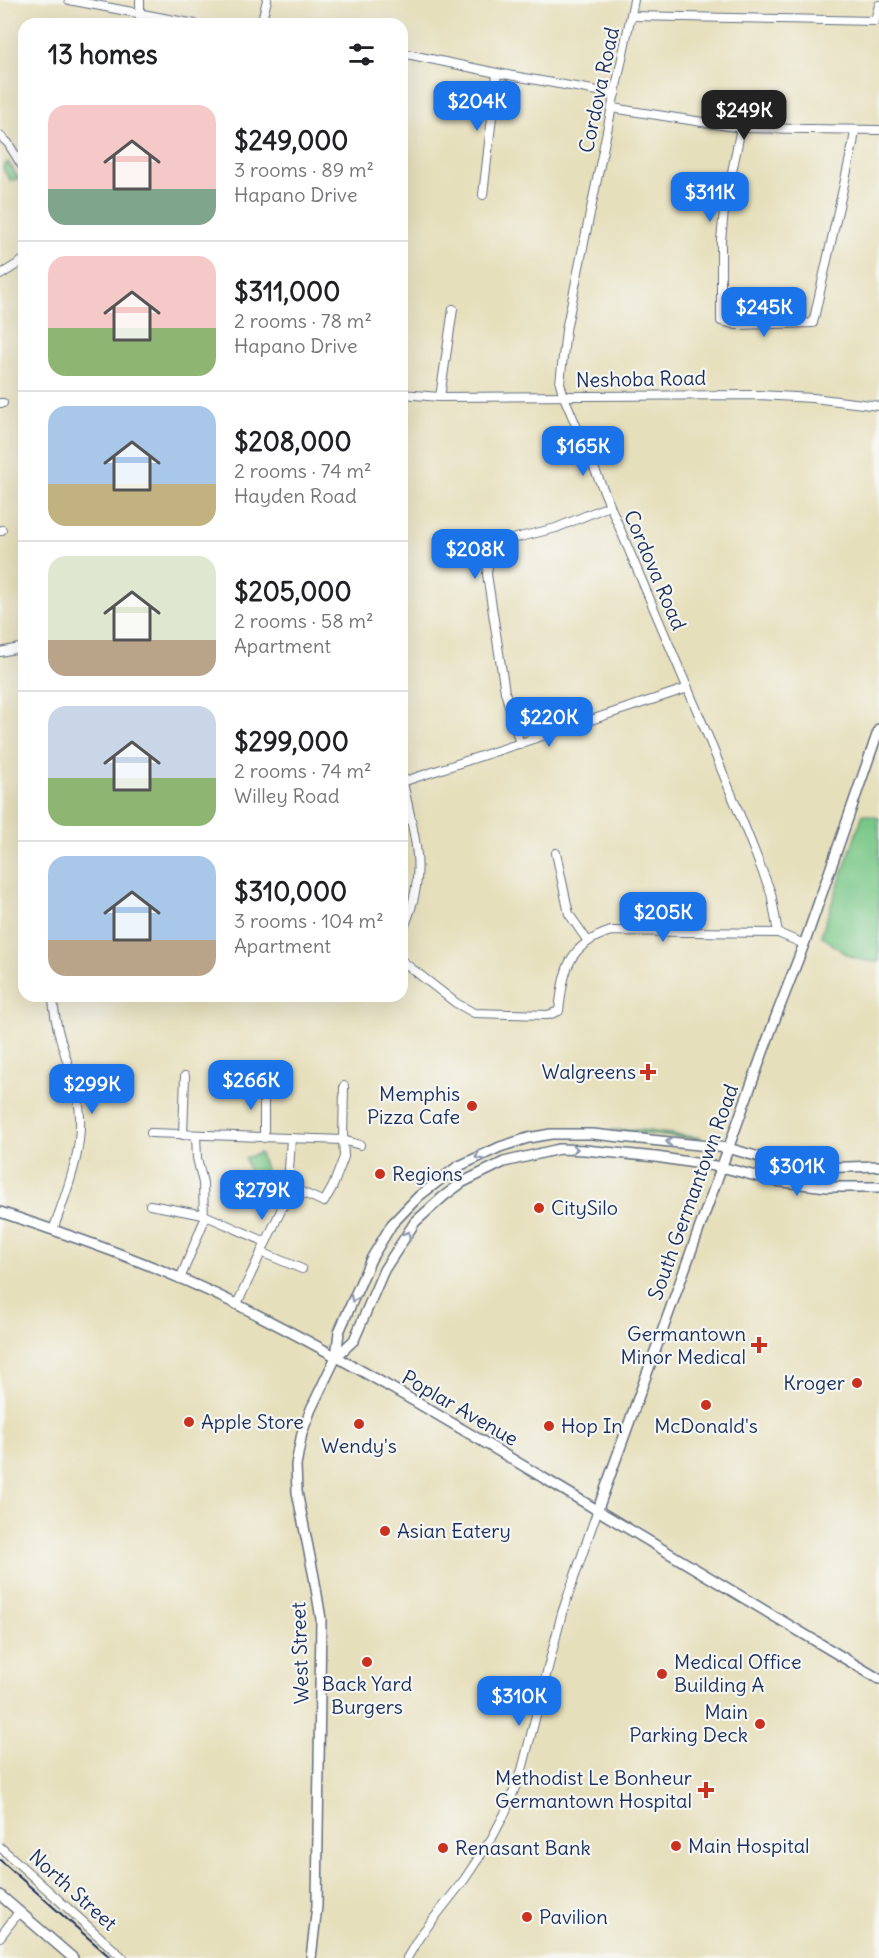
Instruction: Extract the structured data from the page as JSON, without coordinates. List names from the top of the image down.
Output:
{
  "streets": {
    "main road": ["South Germantown Road", "Poplar Avenue", "West Street"],
    "street": ["Cordova Road", "Neshoba Road", "North Street"]
  },
  "crossings": [
    ["Cordova Road", "Neshoba Road"],
    ["South Germantown Road", "Poplar Avenue"],
    ["Poplar Avenue", "West Street"]
  ],
  "places": {
    "health": ["Walgreens", "Germantown Minor Medical", "Methodist Le Bonheur Germantown Hospital"],
    "other": [
      "Memphis Pizza Cafe",
      "Regions",
      "CitySilo",
      "Kroger",
      "McDonald's",
      "Apple Store",
      "Wendy's",
      "Hop In",
      "Asian Eatery",
      "Back Yard Burgers",
      "Medical Office Building A",
      "Main Parking Deck",
      "Main Hospital",
      "Renasant Bank",
      "Pavilion"
    ]
  },
  "page": {
    "heading": "13 homes",
    "price": [
      "$204K",
      "$249K",
      "$311K",
      "$245K",
      "$165K",
      "$208K",
      "$220K",
      "$205K",
      "$266K",
      "$299K",
      "$301K",
      "$279K",
      "$310K"
    ],
    "list": [
      {
        "name": "$249,000",
        "note": "3 rooms · 89 m² · Hapano Drive"
      },
      {
        "name": "$311,000",
        "note": "2 rooms · 78 m² · Hapano Drive"
      },
      {
        "name": "$208,000",
        "note": "2 rooms · 74 m² · Hayden Road"
      },
      {
        "name": "$205,000",
        "note": "2 rooms · 58 m² · Apartment"
      },
      {
        "name": "$299,000",
        "note": "2 rooms · 74 m² · Willey Road"
      },
      {
        "name": "$310,000",
        "note": "3 rooms · 104 m² · Apartment"
      }
    ]
  }
}
